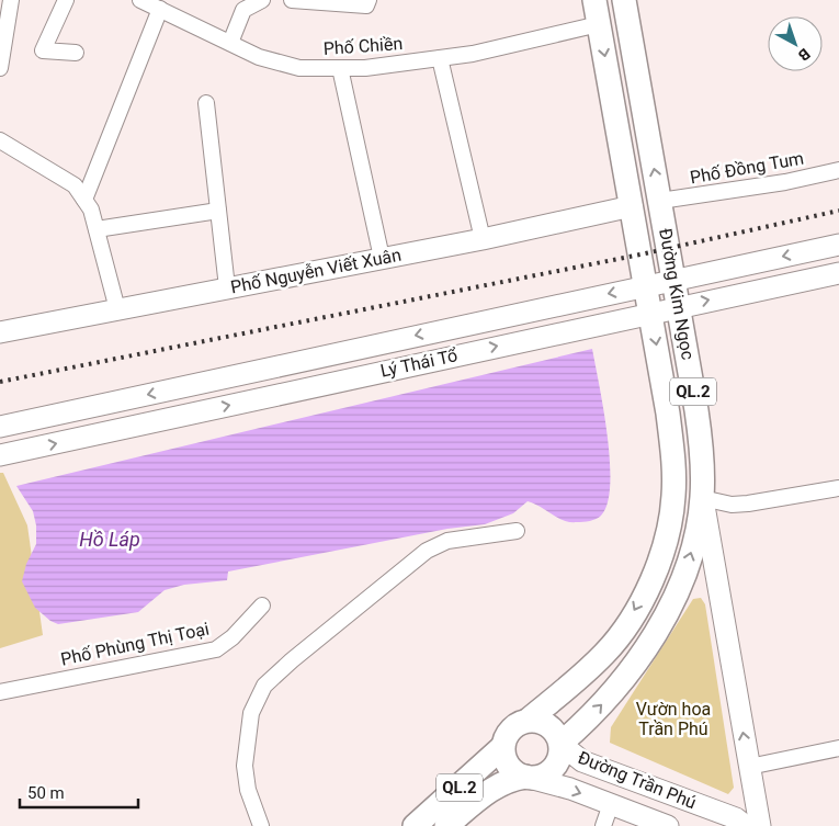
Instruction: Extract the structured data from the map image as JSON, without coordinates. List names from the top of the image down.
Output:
{
  "streets": {
    "main road": [
      "Phố Nguyễn Viết Xuân",
      "Đường Kim Ngọc",
      "Lý Thái Tổ",
      "QL.2",
      "Đường Trần Phú"
    ],
    "street": ["Phố Chiền", "Phố Đồng Tum", "Phố Phùng Thị Toại"]
  },
  "crossings": [
    ["Phố Chiền", "Đường Kim Ngọc"],
    ["Phố Đồng Tum", "Đường Kim Ngọc"],
    ["Phố Nguyễn Viết Xuân", "Đường Kim Ngọc"],
    ["Đường Kim Ngọc", "Lý Thái Tổ"],
    ["Đường Kim Ngọc", "QL.2"],
    ["Đường Kim Ngọc", "Đường Trần Phú"],
    ["QL.2", "Đường Trần Phú"]
  ],
  "water": ["Hồ Láp"],
  "parks": ["Vườn hoa Trần Phú"],
  "scale_bar": "50 m",
  "north": "bottom right"
}
